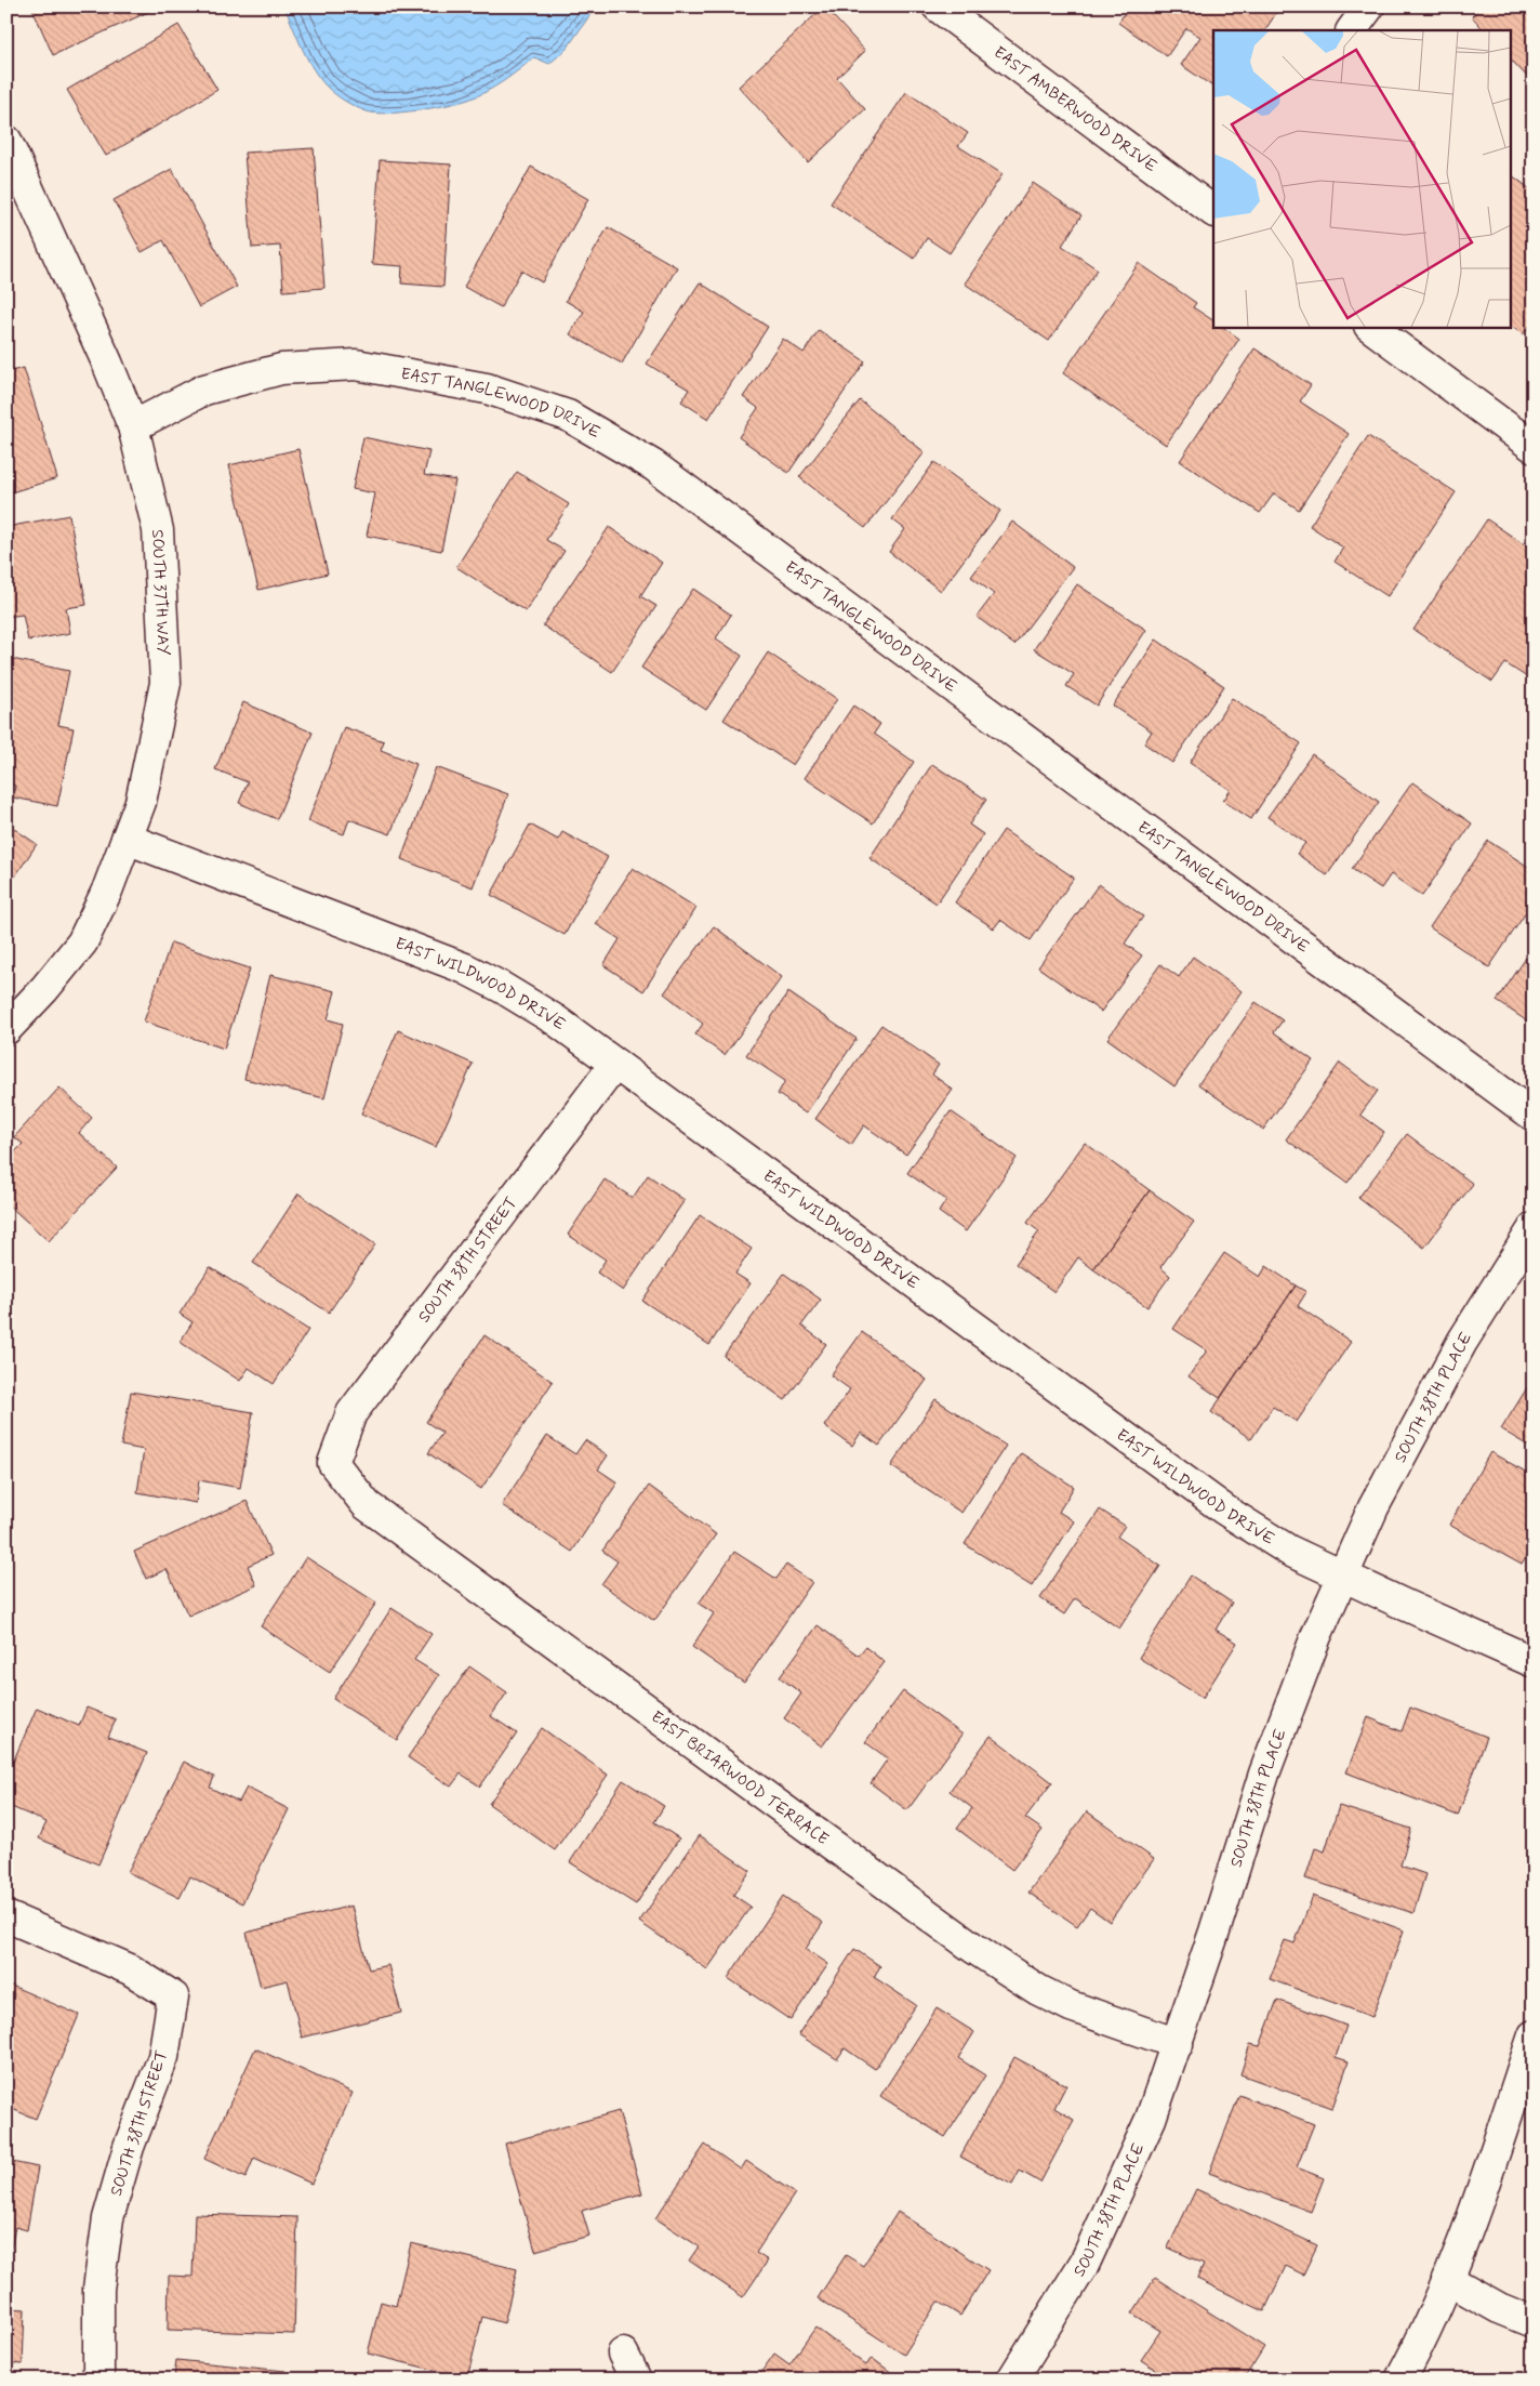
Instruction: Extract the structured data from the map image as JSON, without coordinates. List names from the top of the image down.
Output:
{
  "streets": {
    "street": [
      "EAST AMBERWOOD DRIVE",
      "EAST TANGLEWOOD DRIVE",
      "SOUTH 37TH WAY",
      "EAST WILDWOOD DRIVE",
      "SOUTH 38TH STREET",
      "SOUTH 38TH PLACE",
      "EAST BRIARWOOD TERRACE"
    ]
  },
  "crossings": [
    ["EAST TANGLEWOOD DRIVE", "SOUTH 37TH WAY"],
    ["SOUTH 37TH WAY", "EAST WILDWOOD DRIVE"],
    ["EAST WILDWOOD DRIVE", "SOUTH 38TH STREET"],
    ["EAST WILDWOOD DRIVE", "SOUTH 38TH PLACE"],
    ["SOUTH 38TH STREET", "EAST BRIARWOOD TERRACE"],
    ["SOUTH 38TH PLACE", "EAST BRIARWOOD TERRACE"]
  ]
}
